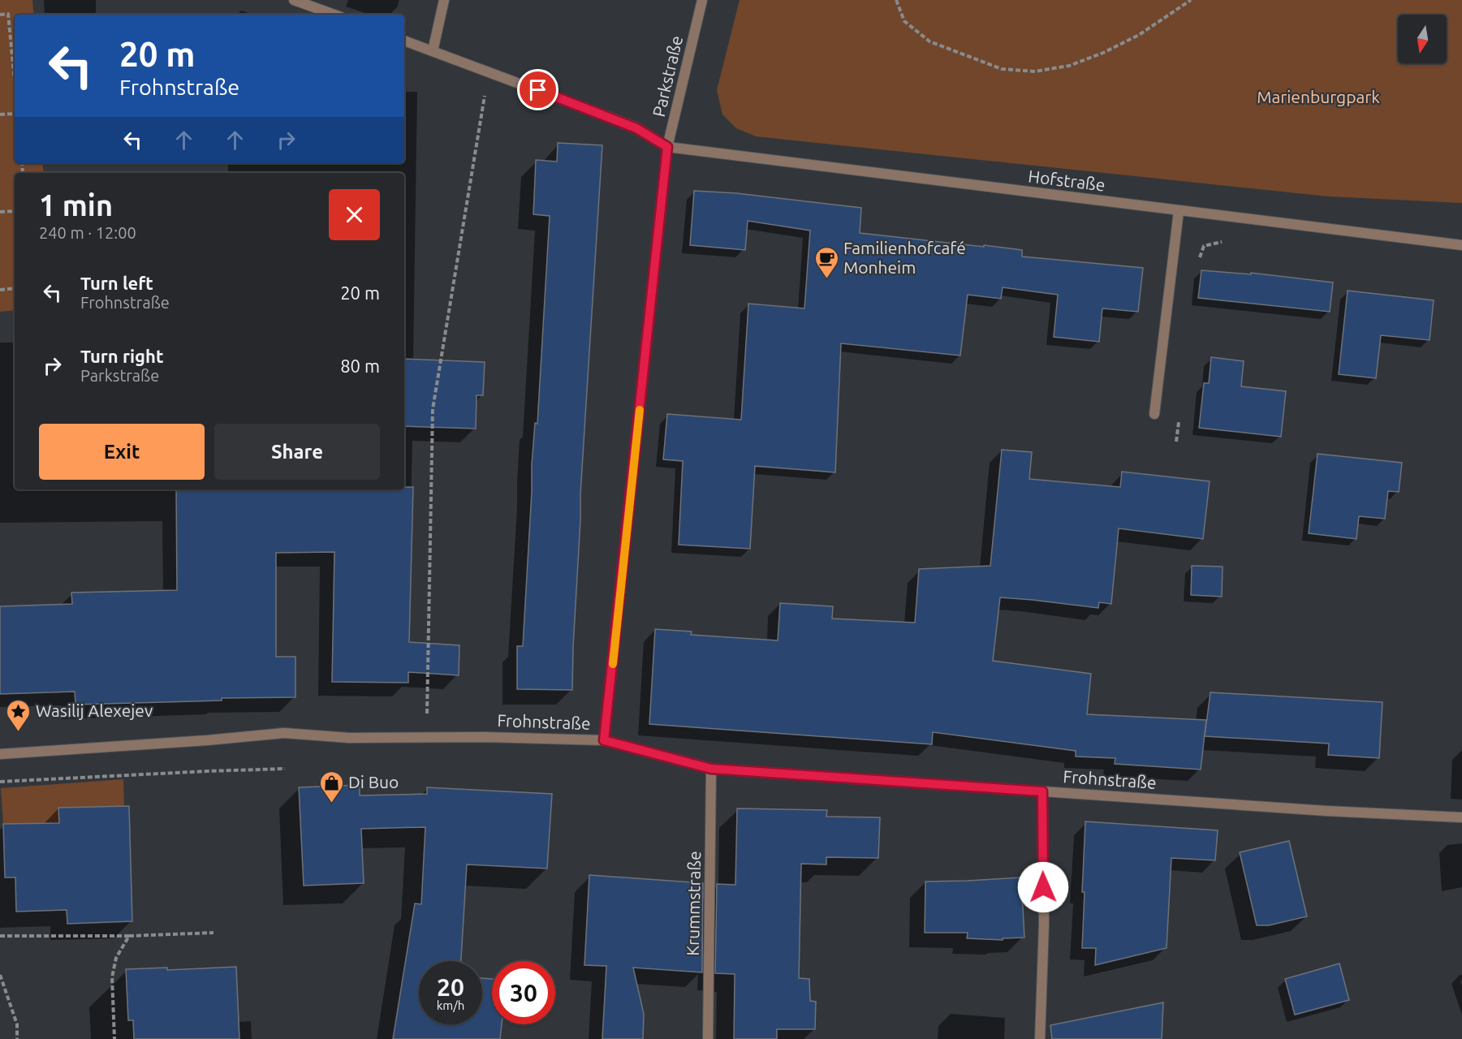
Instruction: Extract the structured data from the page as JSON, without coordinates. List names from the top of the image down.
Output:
{
  "streets": {
    "street": [
      "Parkstraße",
      "Hofstraße",
      "Frohnstraße",
      "Krummstraße"
    ]
  },
  "crossings": [
    ["Parkstraße", "Hofstraße"],
    ["Parkstraße", "Frohnstraße"],
    ["Frohnstraße", "Krummstraße"]
  ],
  "parks": ["Marienburgpark"],
  "places": {
    "cafe": ["Familienhofcafé Monheim"],
    "place": ["Wasilij Alexejev"],
    "shop": ["Di Buo"]
  },
  "north": "bottom",
  "page": {
    "turn": ["20 m", "Frohnstraße"],
    "heading": ["1 min", "240 m · 12:00"],
    "list": [
      {
        "name": "Turn left",
        "note": "Frohnstraße",
        "value": "20 m"
      },
      {
        "name": "Turn right",
        "note": "Parkstraße",
        "value": "80 m"
      }
    ],
    "buttons": ["Exit", "Share"],
    "speed": "20 km/h",
    "limit": "30"
  }
}
